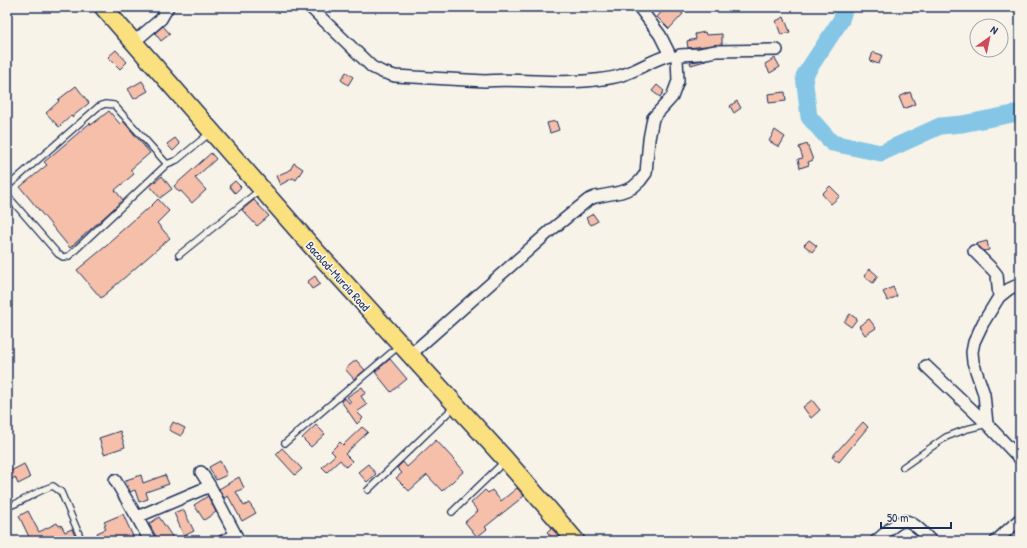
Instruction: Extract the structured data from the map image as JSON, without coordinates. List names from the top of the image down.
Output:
{
  "streets": {
    "main road": ["Bacolod-Murcia Road"]
  },
  "scale_bar": "50 m",
  "north": "top right"
}
